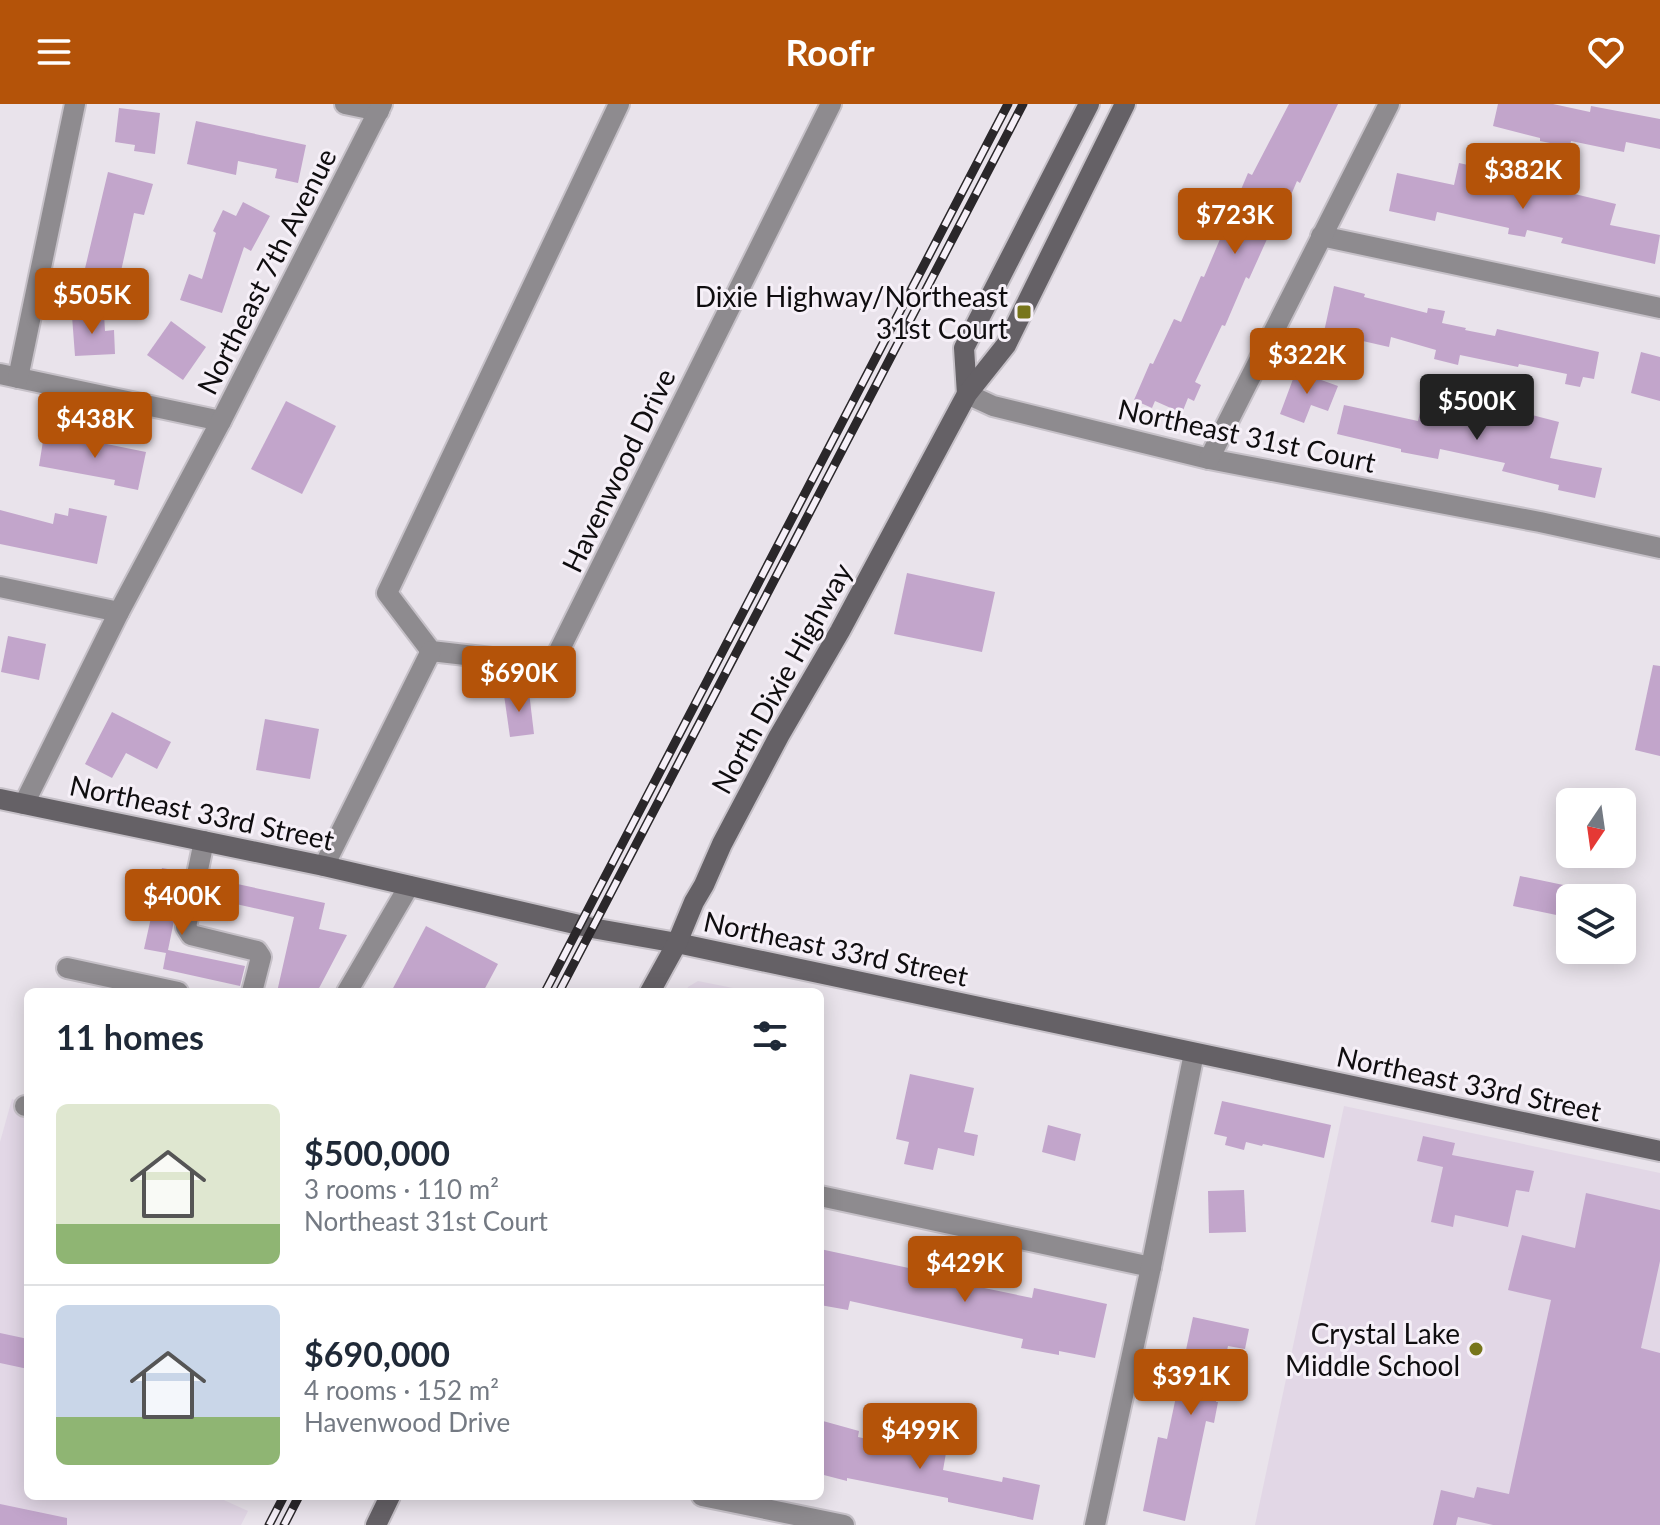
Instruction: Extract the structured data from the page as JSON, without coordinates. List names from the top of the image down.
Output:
{
  "streets": {
    "street": [
      "Northeast 7th Avenue",
      "Northeast 31st Court",
      "Havenwood Drive",
      "North Dixie Highway",
      "Northeast 33rd Street"
    ]
  },
  "crossings": [
    ["Northeast 7th Avenue", "Northeast 33rd Street"],
    ["Northeast 31st Court", "North Dixie Highway"],
    ["North Dixie Highway", "Northeast 33rd Street"]
  ],
  "places": {
    "transit": ["Dixie Highway/Northeast 31st Court"],
    "other": ["Crystal Lake Middle School"]
  },
  "north": "bottom",
  "page": {
    "header": "Roofr",
    "price": [
      "$382K",
      "$723K",
      "$505K",
      "$322K",
      "$500K",
      "$438K",
      "$690K",
      "$400K",
      "$429K",
      "$391K",
      "$499K"
    ],
    "heading": "11 homes",
    "list": [
      {
        "name": "$500,000",
        "note": "3 rooms · 110 m² · Northeast 31st Court"
      },
      {
        "name": "$690,000",
        "note": "4 rooms · 152 m² · Havenwood Drive"
      }
    ]
  }
}
